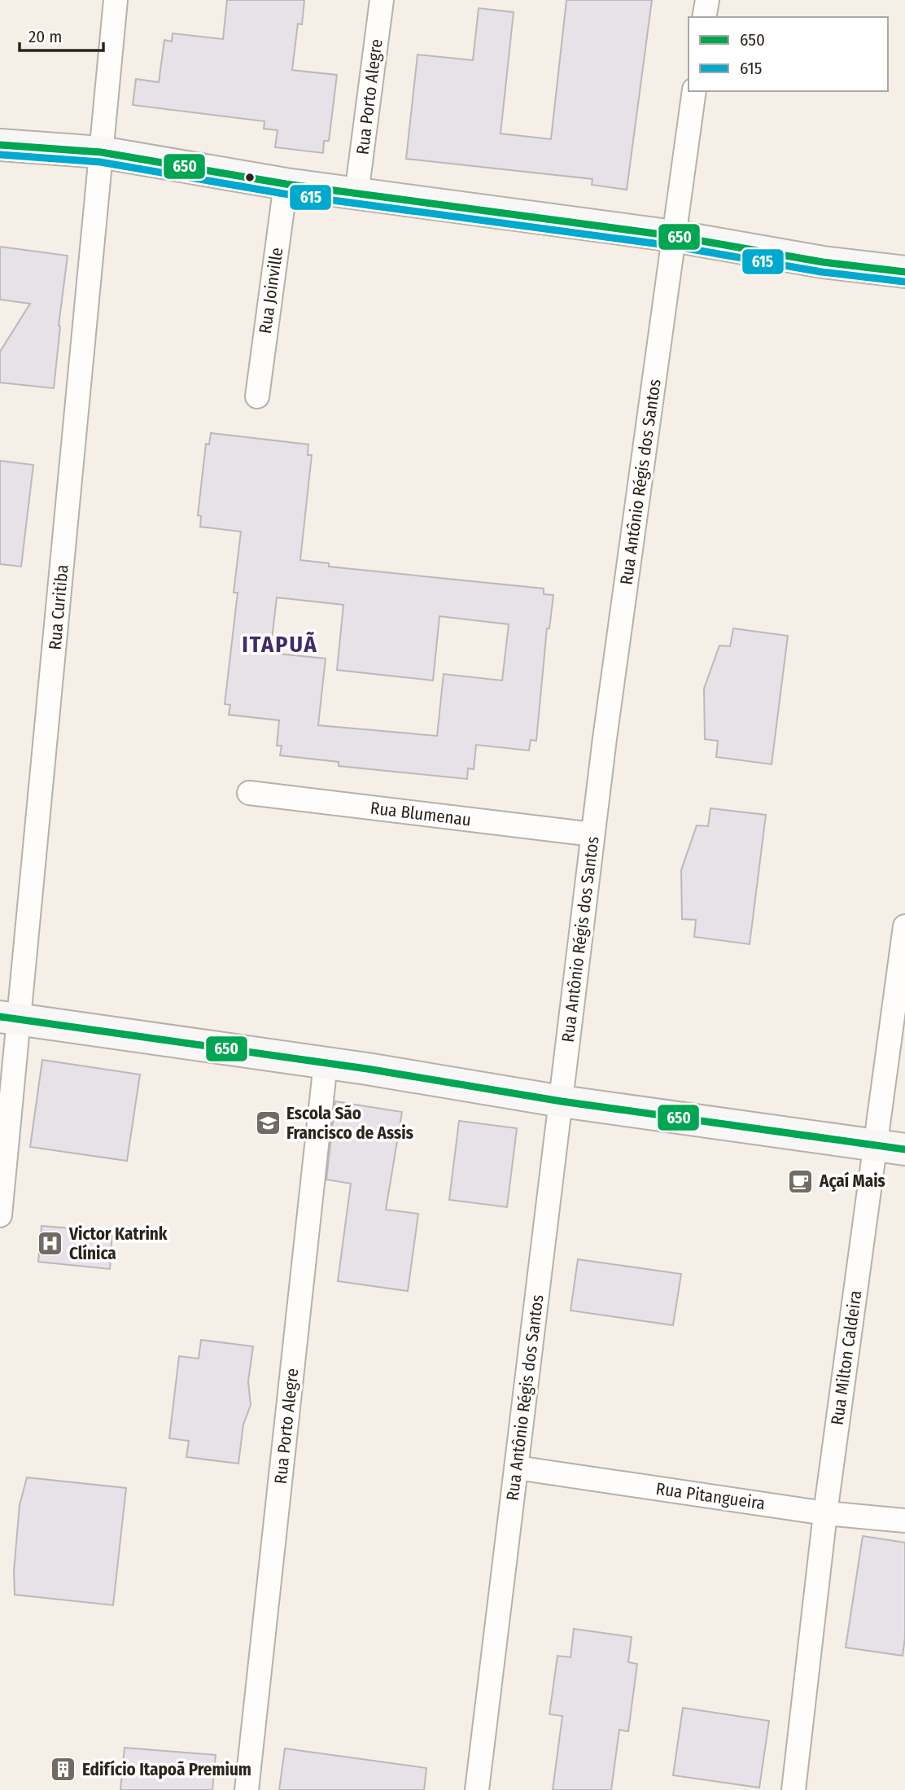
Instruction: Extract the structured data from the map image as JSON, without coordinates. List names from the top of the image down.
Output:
{
  "streets": {
    "street": [
      "Rua Porto Alegre",
      "Rua Joinville",
      "Rua Antônio Régis dos Santos",
      "Rua Curitiba",
      "Rua Blumenau",
      "Rua Milton Caldeira",
      "Rua Pitangueira"
    ]
  },
  "crossings": [
    ["Rua Antônio Régis dos Santos", "Rua Blumenau"],
    ["Rua Antônio Régis dos Santos", "Rua Pitangueira"],
    ["Rua Milton Caldeira", "Rua Pitangueira"]
  ],
  "districts": ["ITAPUÃ"],
  "places": {
    "school or university": ["Escola São Francisco de Assis"],
    "cafe": ["Açaí Mais"],
    "hospital": ["Victor Katrink Clínica"],
    "building": ["Edifício Itapoã Premium"]
  },
  "lines": ["transit line 650", "transit line 615"],
  "legend": ["650", "615"],
  "scale_bar": "20 m"
}
